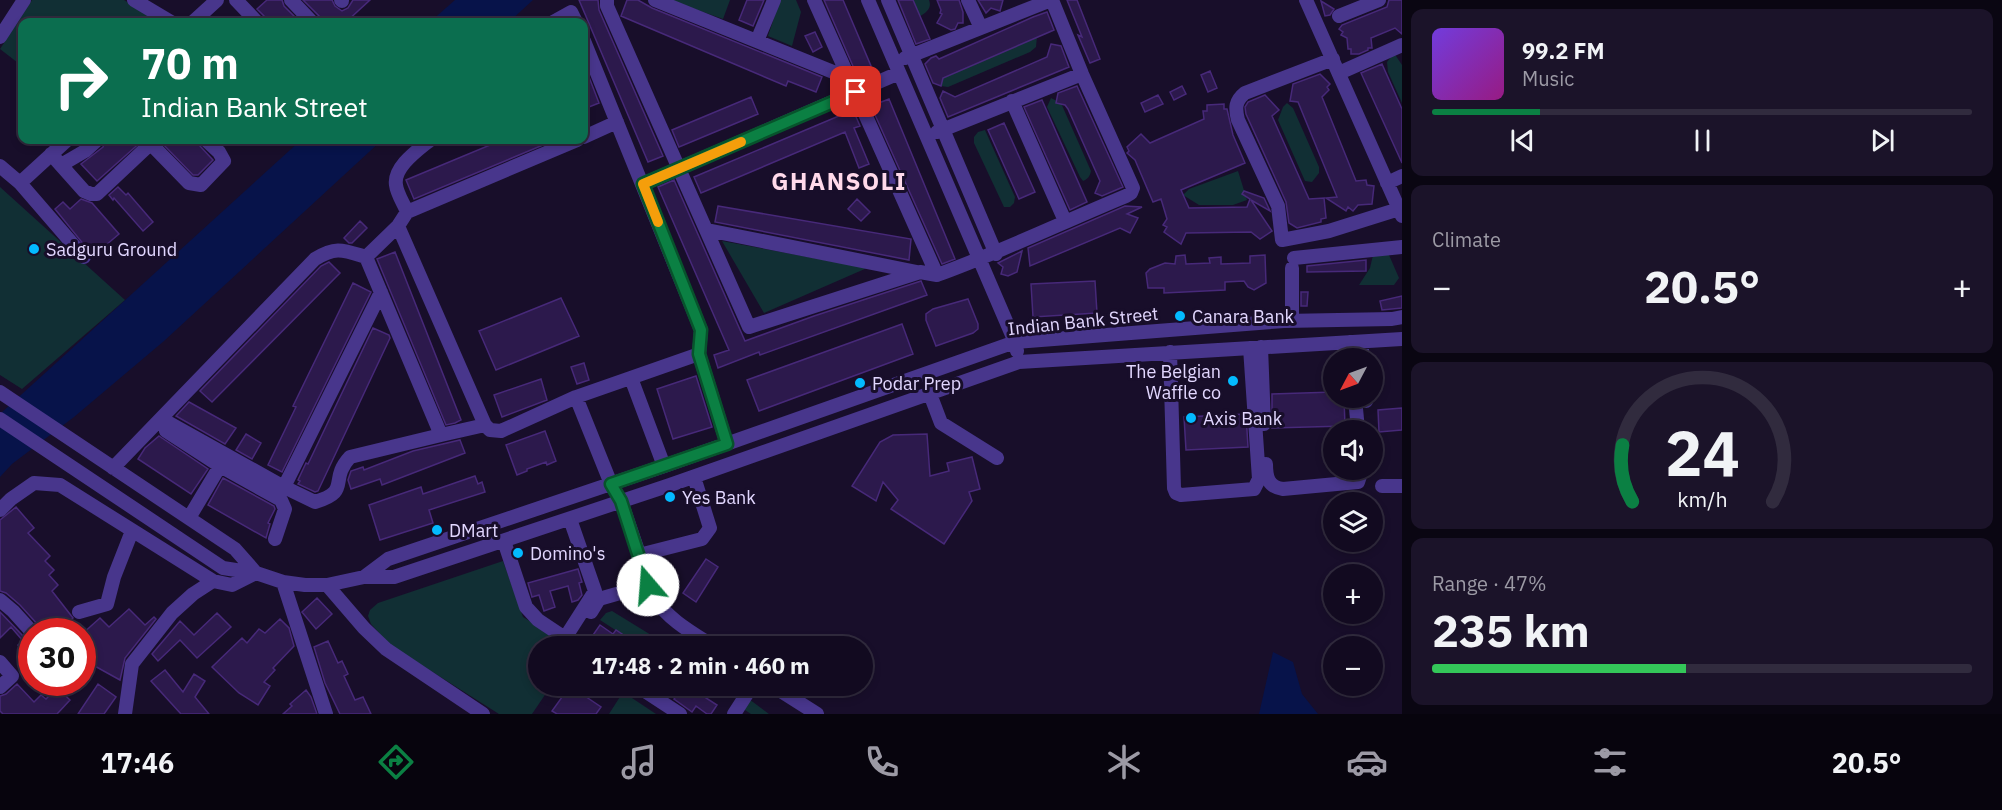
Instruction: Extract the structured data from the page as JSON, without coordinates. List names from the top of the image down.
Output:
{
  "streets": {
    "street": ["Indian Bank Street"]
  },
  "districts": ["GHANSOLI"],
  "places": [
    "Sadguru Ground",
    "Canara Bank",
    "The Belgian Waffle co",
    "Podar Prep",
    "Axis Bank",
    "Yes Bank",
    "DMart",
    "Domino's"
  ],
  "north": "bottom left",
  "page": {
    "turn": ["70 m", "Indian Bank Street"],
    "song": ["99.2 FM", "Music"],
    "tile": [
      "Climate",
      ["Range · 47%", "235 km"]
    ],
    "heat": ["−", "20.5°", "+"],
    "map_buttons": ["+", "−"],
    "limit": "30",
    "trip": "17:48 · 2 min · 460 m",
    "tabs": ["17:46", "20.5°"],
    "gauge": ["24", "km/h"]
  }
}
